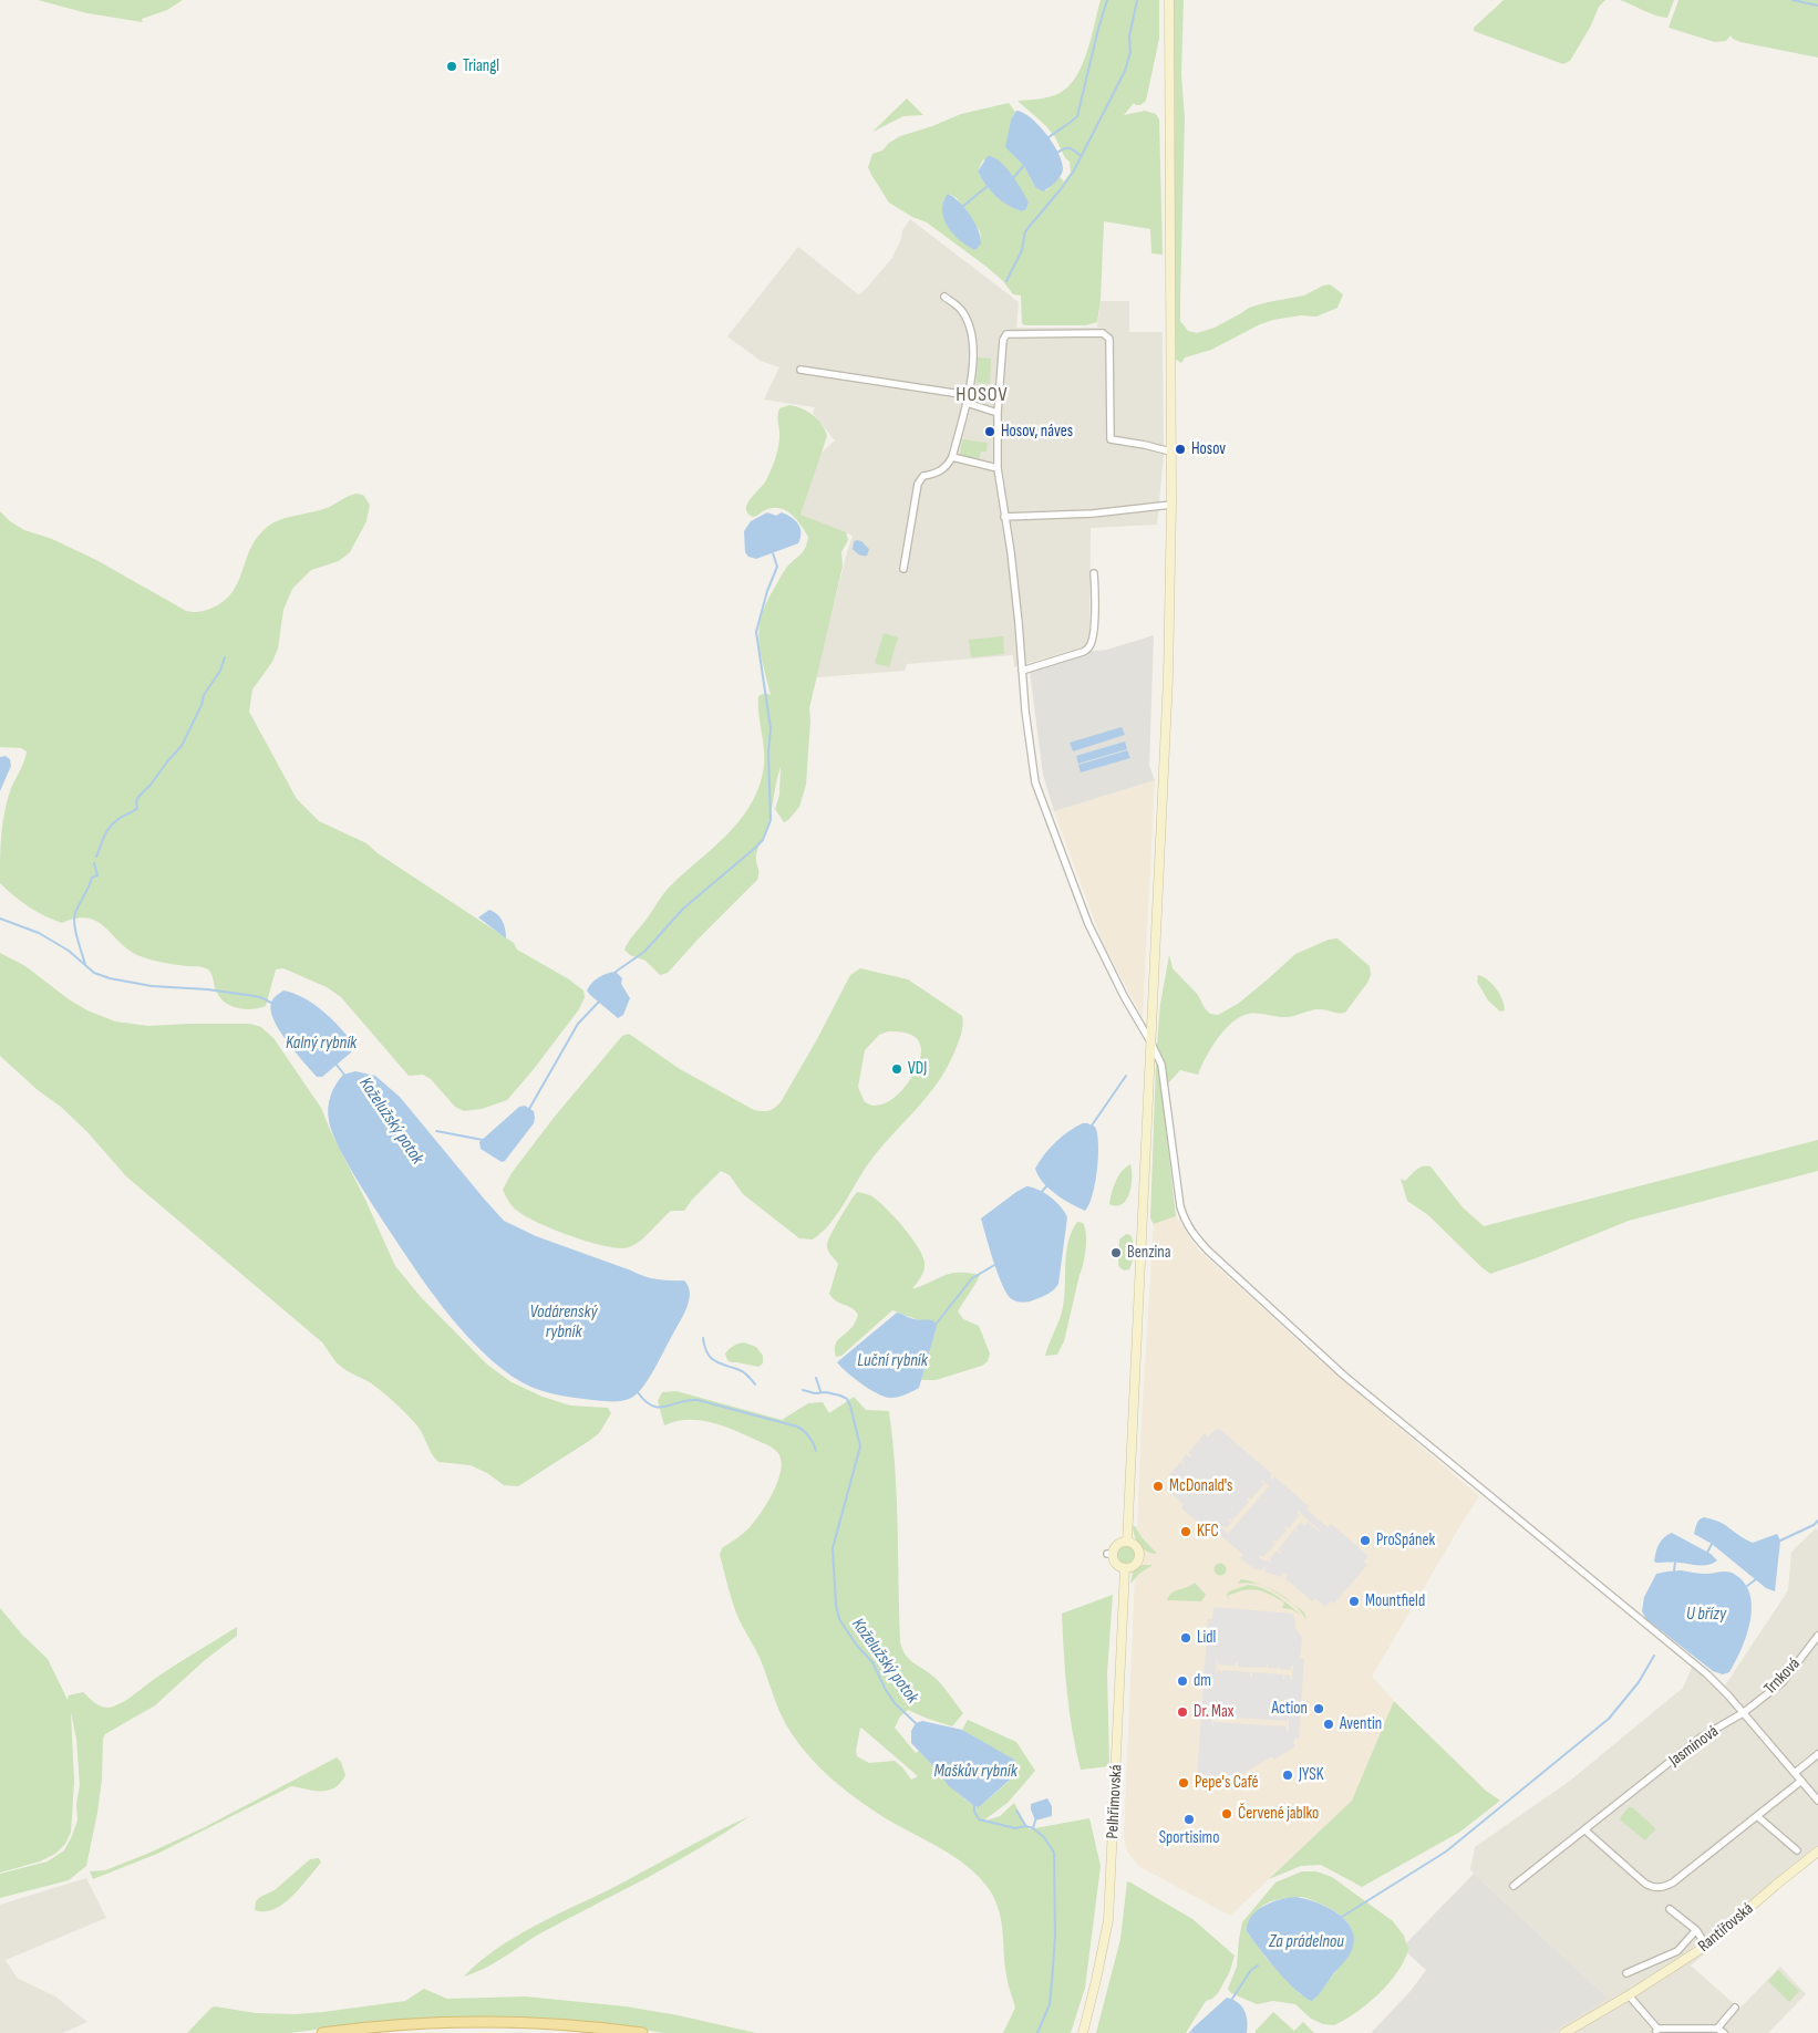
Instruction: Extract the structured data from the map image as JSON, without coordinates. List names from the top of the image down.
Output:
{
  "streets": {
    "main road": ["Pelhřimovská", "Rantířovská"],
    "street": ["Trnková", "Jasmínová"]
  },
  "crossings": [
    ["Trnková", "Jasmínová"]
  ],
  "districts": ["HOSOV"],
  "water": [
    "Kalný rybník",
    "Koželužský potok",
    "Vodárenský rybník",
    "Luční rybník",
    "U břízy",
    "Maškův rybník",
    "Za prádelnou"
  ],
  "places": [
    "Triangl",
    "Hosov, náves",
    "Hosov",
    "VDJ",
    "Benzina",
    "McDonald's",
    "KFC",
    "ProSpánek",
    "Mountfield",
    "Lidl",
    "dm",
    "Action",
    "Dr. Max",
    "Aventin",
    "JYSK",
    "Pepe's Café",
    "Červené jablko",
    "Sportisimo"
  ]
}
